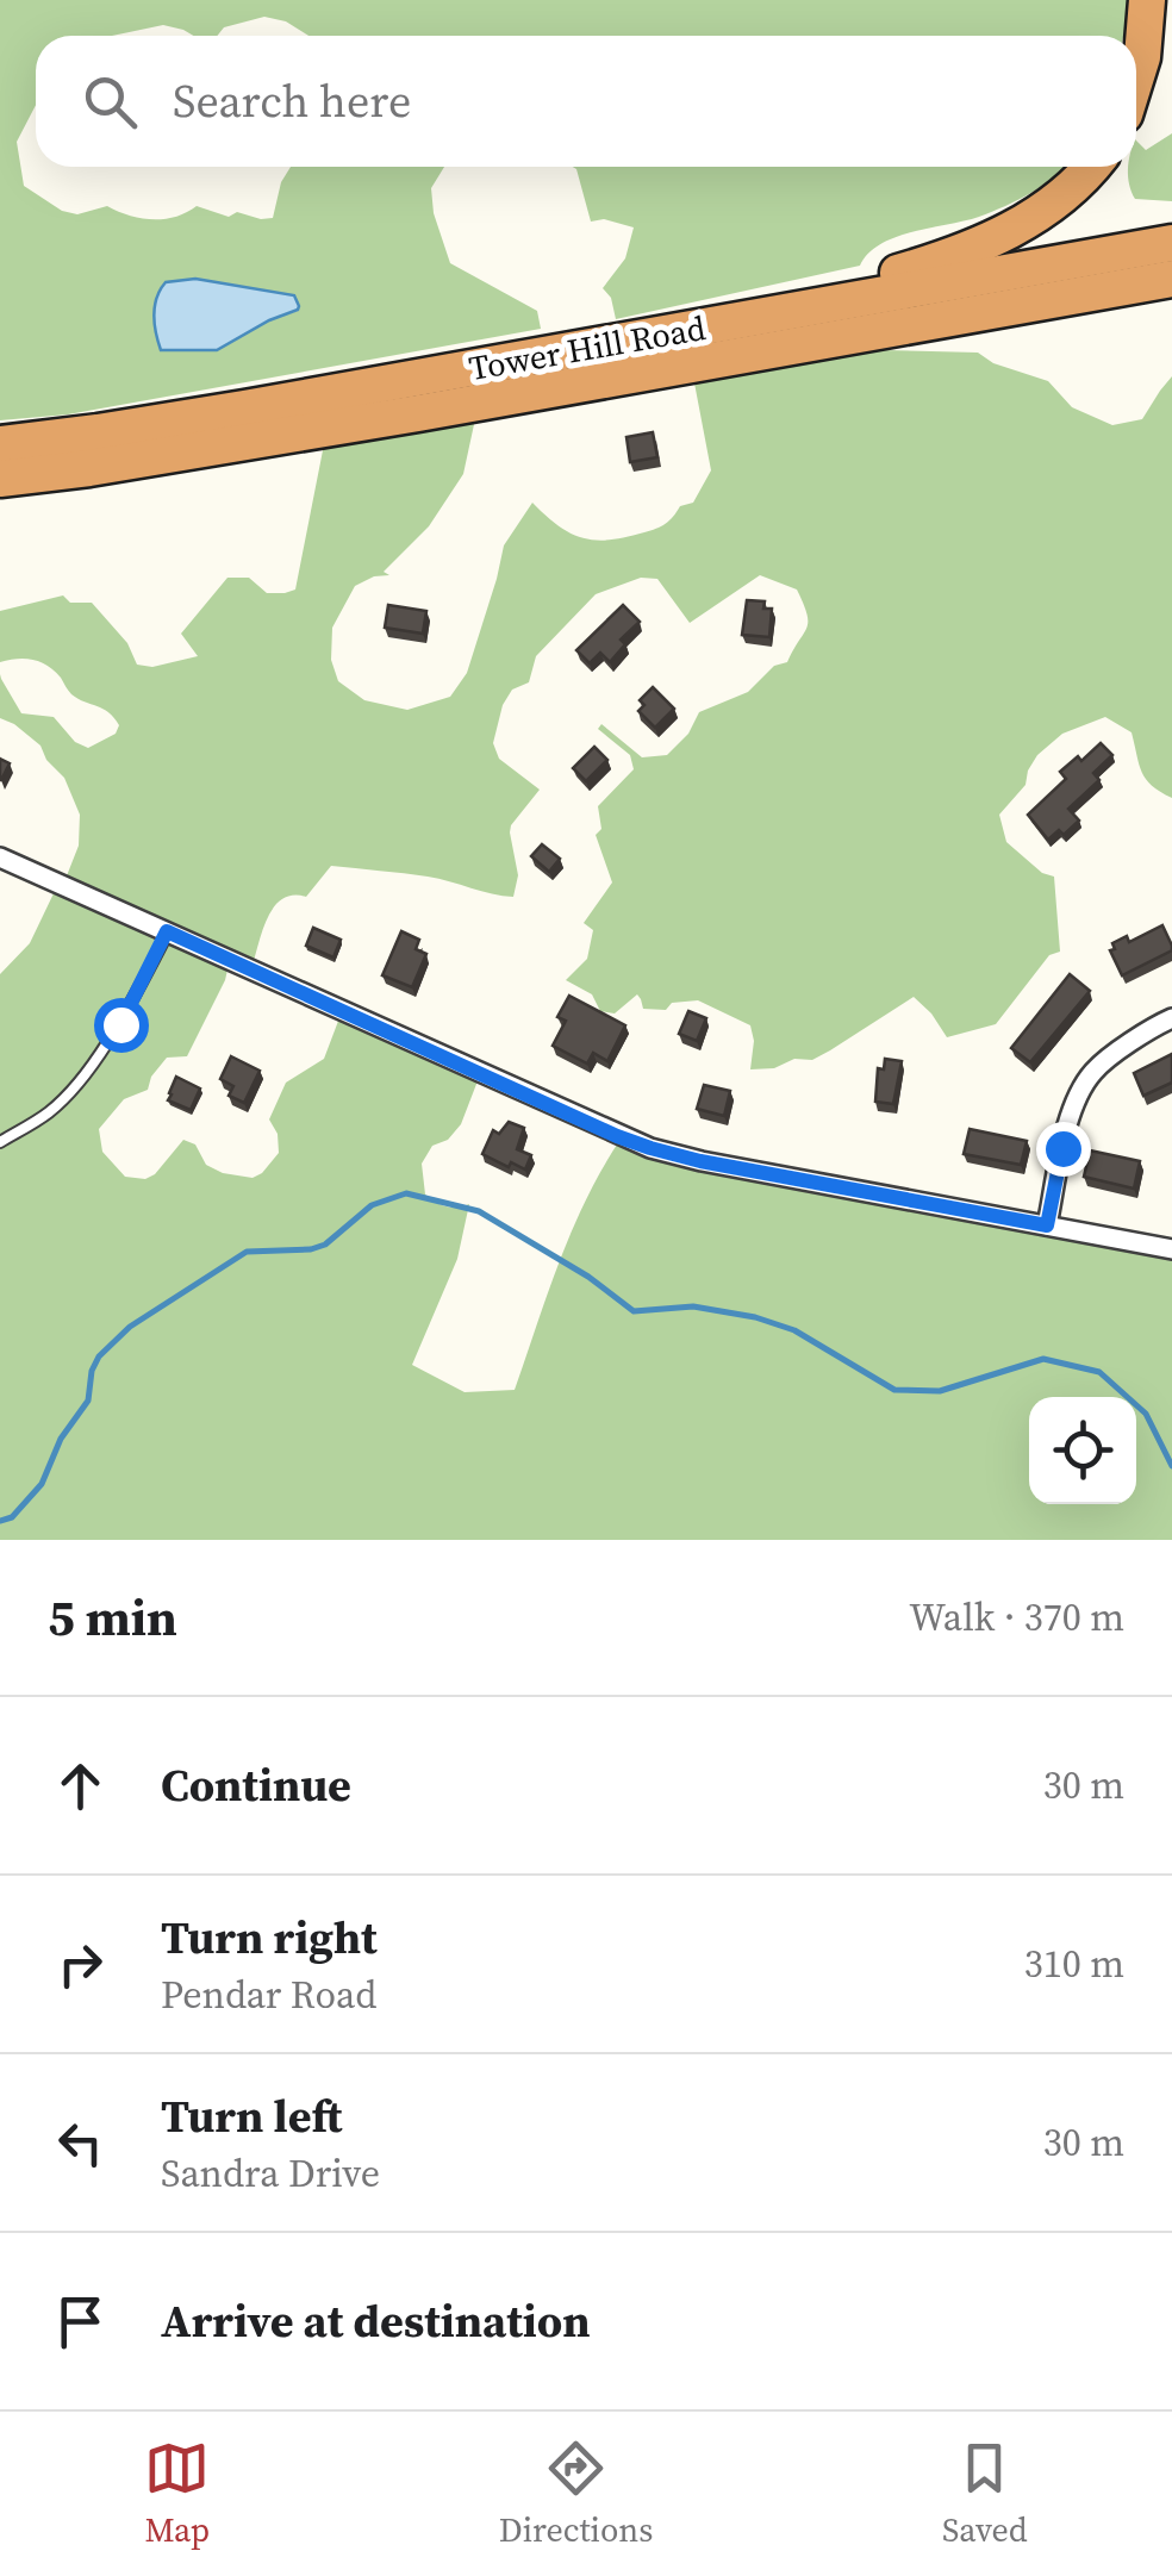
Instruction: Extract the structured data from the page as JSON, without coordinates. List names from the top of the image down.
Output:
{
  "streets": {
    "highway": ["Tower Hill Road"]
  },
  "page": {
    "search": "Search here",
    "heading": ["5 min", "Walk · 370 m"],
    "list": [
      ["Continue", "30 m"],
      ["Turn right", "Pendar Road", "310 m"],
      ["Turn left", "Sandra Drive", "30 m"],
      "Arrive at destination"
    ],
    "nav": ["Map", "Directions", "Saved"]
  }
}
